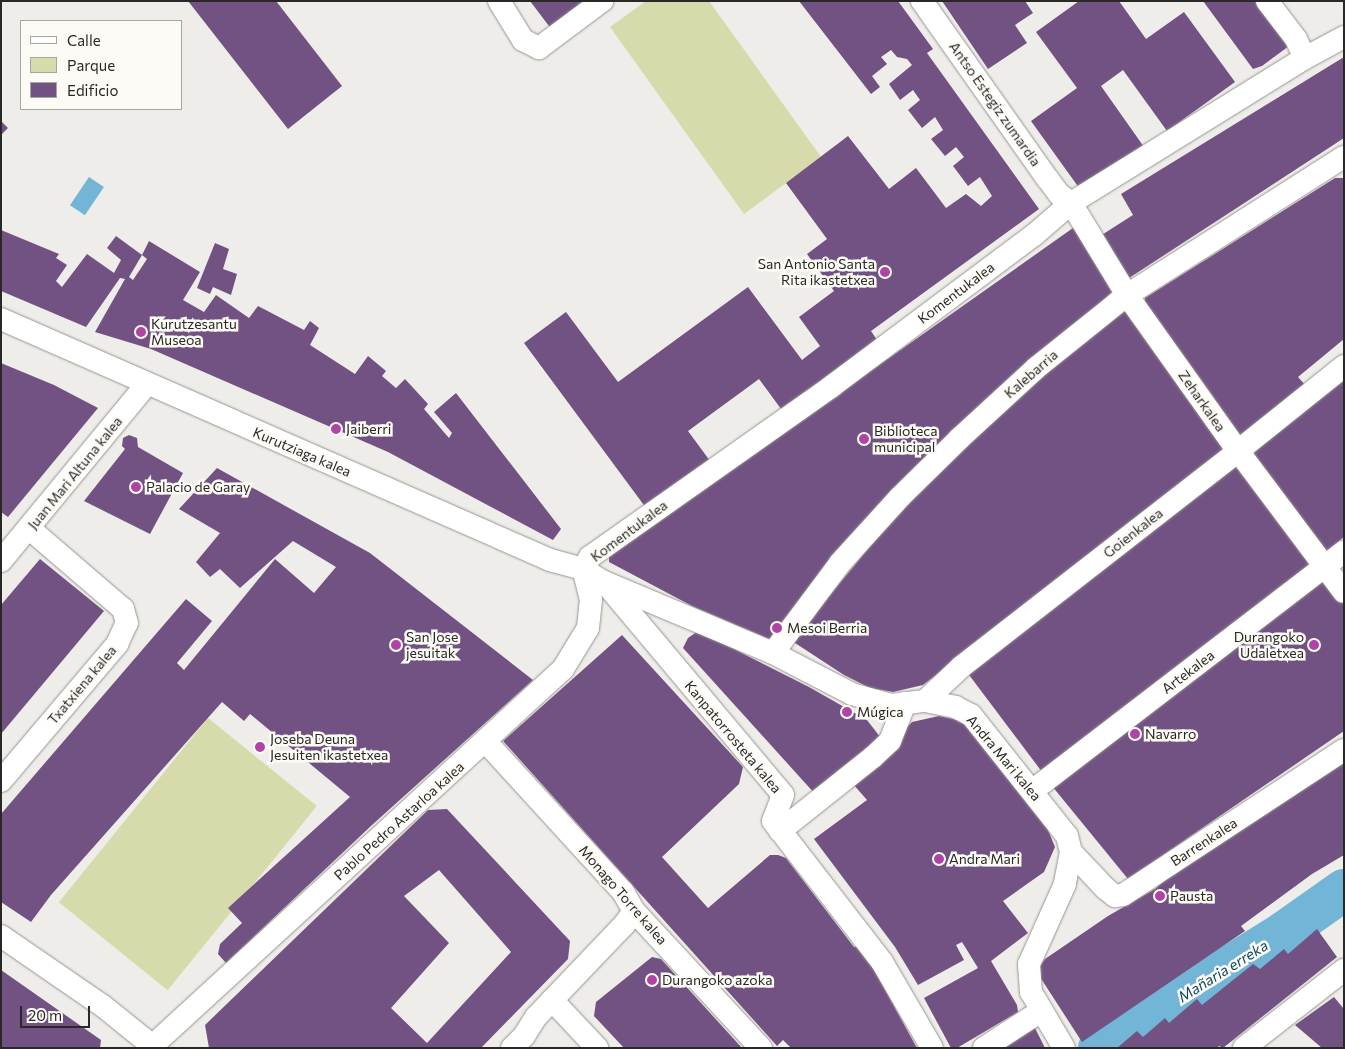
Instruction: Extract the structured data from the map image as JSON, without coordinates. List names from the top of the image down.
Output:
{
  "streets": {
    "street": [
      "Antso Estegiz zumardia",
      "Komentukalea",
      "Kalebarria",
      "Zeharkalea",
      "Kurutziaga kalea",
      "Juan Mari Altuna kalea",
      "Goienkalea",
      "Artekalea",
      "Txatxiena kalea",
      "Kanpatorrosteta kalea",
      "Andra Mari kalea",
      "Pablo Pedro Astarloa kalea",
      "Barrenkalea",
      "Monago Torre kalea"
    ]
  },
  "crossings": [
    ["Antso Estegiz zumardia", "Komentukalea"],
    ["Antso Estegiz zumardia", "Zeharkalea"],
    ["Komentukalea", "Zeharkalea"],
    ["Komentukalea", "Kurutziaga kalea"],
    ["Komentukalea", "Pablo Pedro Astarloa kalea"],
    ["Kalebarria", "Zeharkalea"],
    ["Kalebarria", "Andra Mari kalea"],
    ["Zeharkalea", "Goienkalea"],
    ["Zeharkalea", "Artekalea"],
    ["Kurutziaga kalea", "Juan Mari Altuna kalea"],
    ["Kurutziaga kalea", "Kanpatorrosteta kalea"],
    ["Kurutziaga kalea", "Andra Mari kalea"],
    ["Kurutziaga kalea", "Pablo Pedro Astarloa kalea"],
    ["Juan Mari Altuna kalea", "Txatxiena kalea"],
    ["Goienkalea", "Andra Mari kalea"],
    ["Artekalea", "Andra Mari kalea"],
    ["Kanpatorrosteta kalea", "Andra Mari kalea"],
    ["Andra Mari kalea", "Barrenkalea"],
    ["Pablo Pedro Astarloa kalea", "Monago Torre kalea"]
  ],
  "water": ["Mañaria erreka"],
  "places": [
    "San Antonio Santa Rita ikastetxea",
    "Kurutzesantu Museoa",
    "Jaiberri",
    "Biblioteca municipal",
    "Palacio de Garay",
    "Mesoi Berria",
    "San Jose jesuitak",
    "Durangoko Udaletxea",
    "Múgica",
    "Navarro",
    "Joseba Deuna Jesuiten ikastetxea",
    "Andra Mari",
    "Pausta",
    "Durangoko azoka"
  ],
  "legend": ["Calle", "Parque", "Edificio"],
  "scale_bar": "20 m"
}
